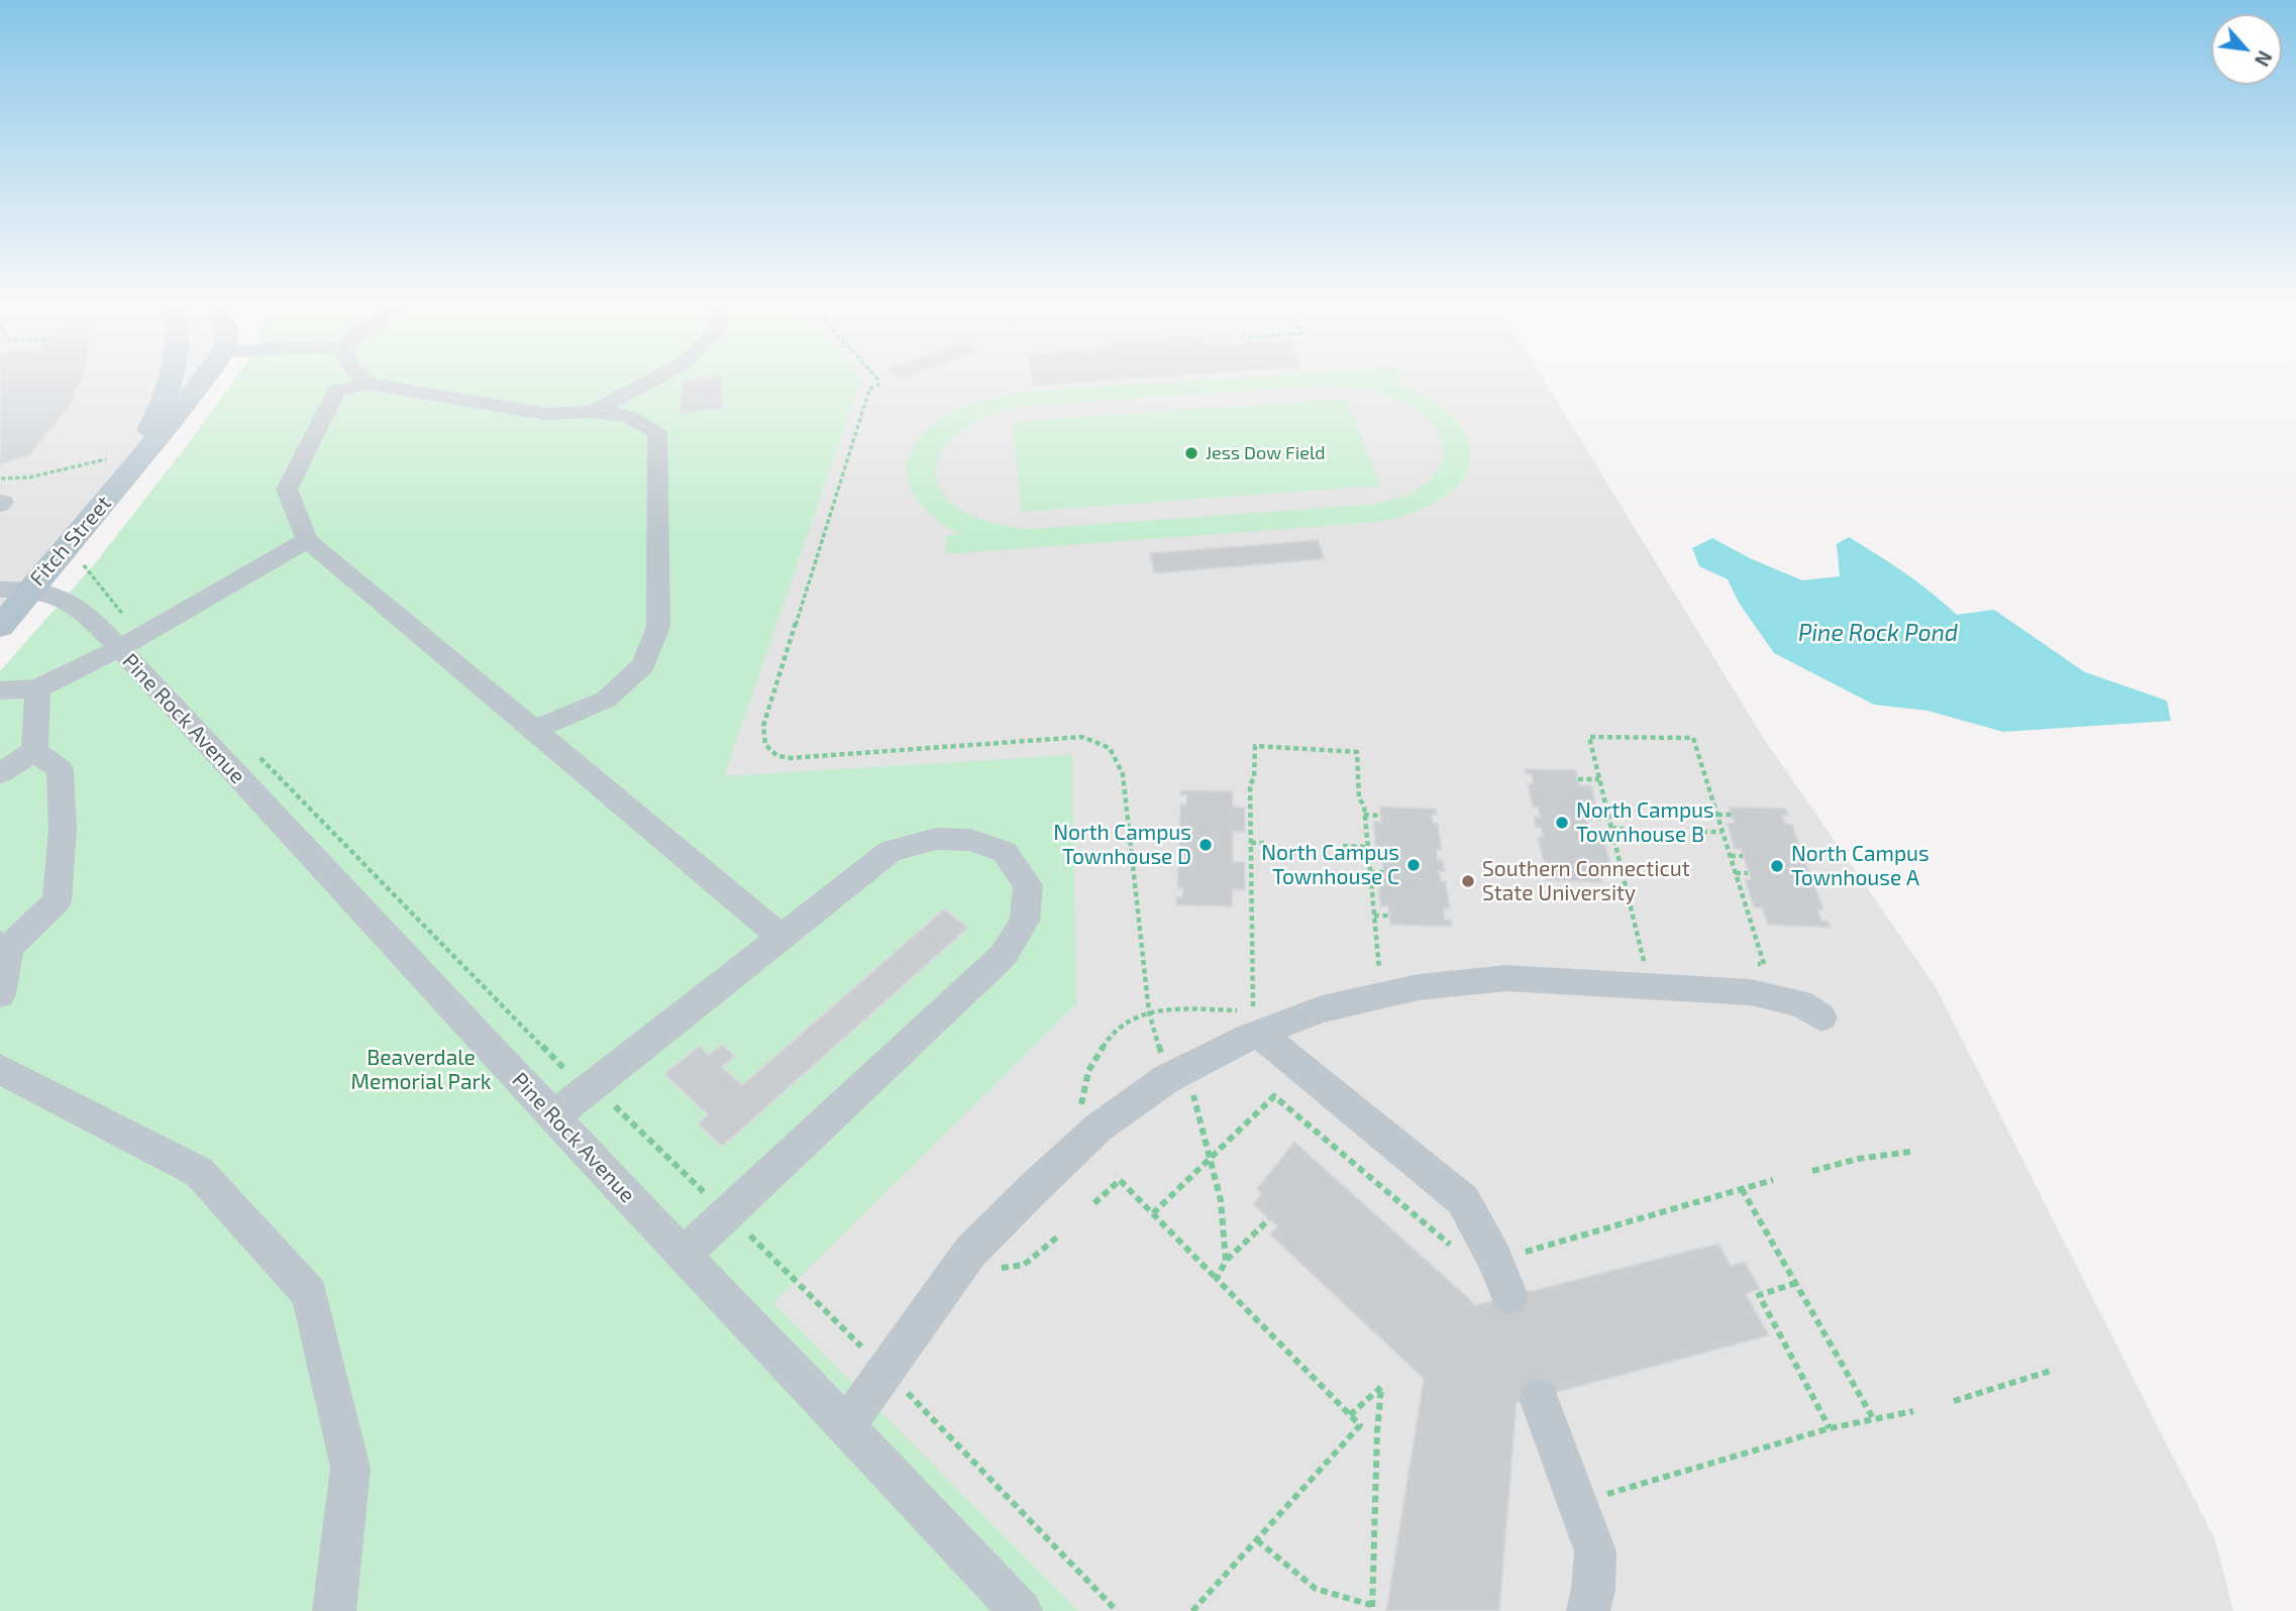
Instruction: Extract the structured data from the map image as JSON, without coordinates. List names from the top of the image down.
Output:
{
  "streets": {
    "main road": ["Fitch Street"],
    "street": ["Pine Rock Avenue"]
  },
  "crossings": [
    ["Fitch Street", "Pine Rock Avenue"]
  ],
  "water": ["Pine Rock Pond"],
  "parks": ["Beaverdale Memorial Park"],
  "places": [
    "Jess Dow Field",
    "North Campus Townhouse B",
    "North Campus Townhouse D",
    "North Campus Townhouse C",
    "North Campus Townhouse A",
    "Southern Connecticut State University"
  ],
  "north": "bottom right"
}
